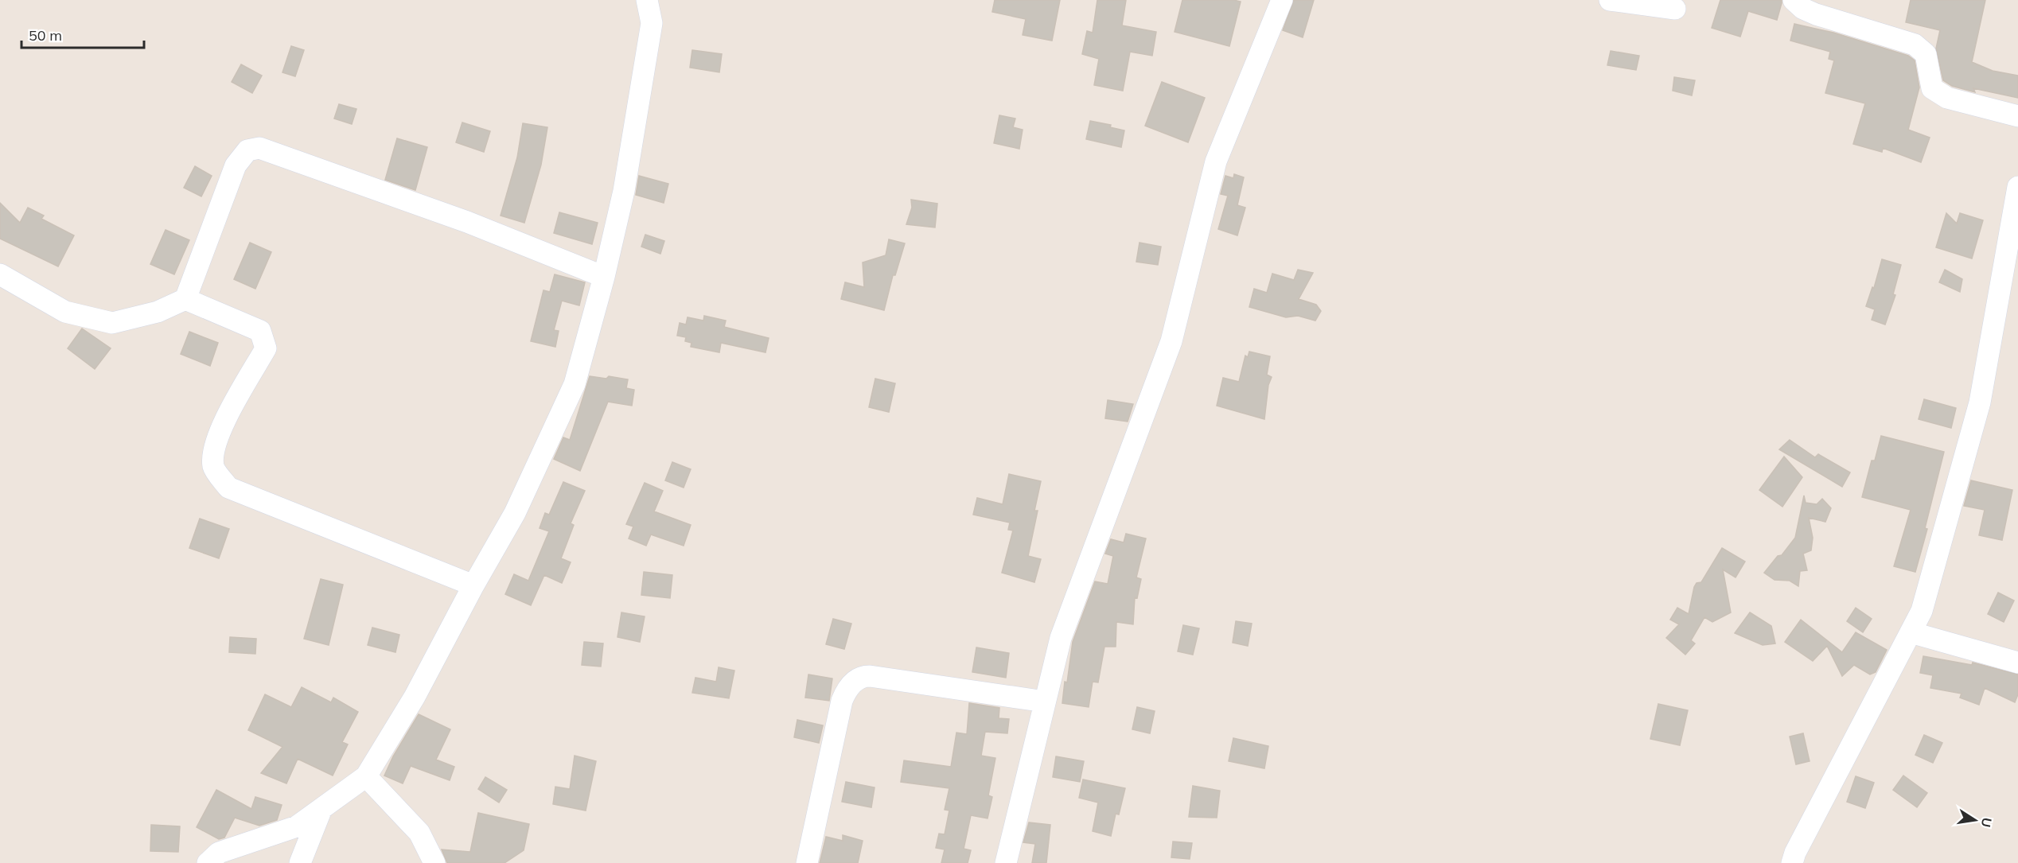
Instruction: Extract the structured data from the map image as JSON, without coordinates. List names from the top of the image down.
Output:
{
  "scale_bar": "50 m",
  "north": "right"
}
